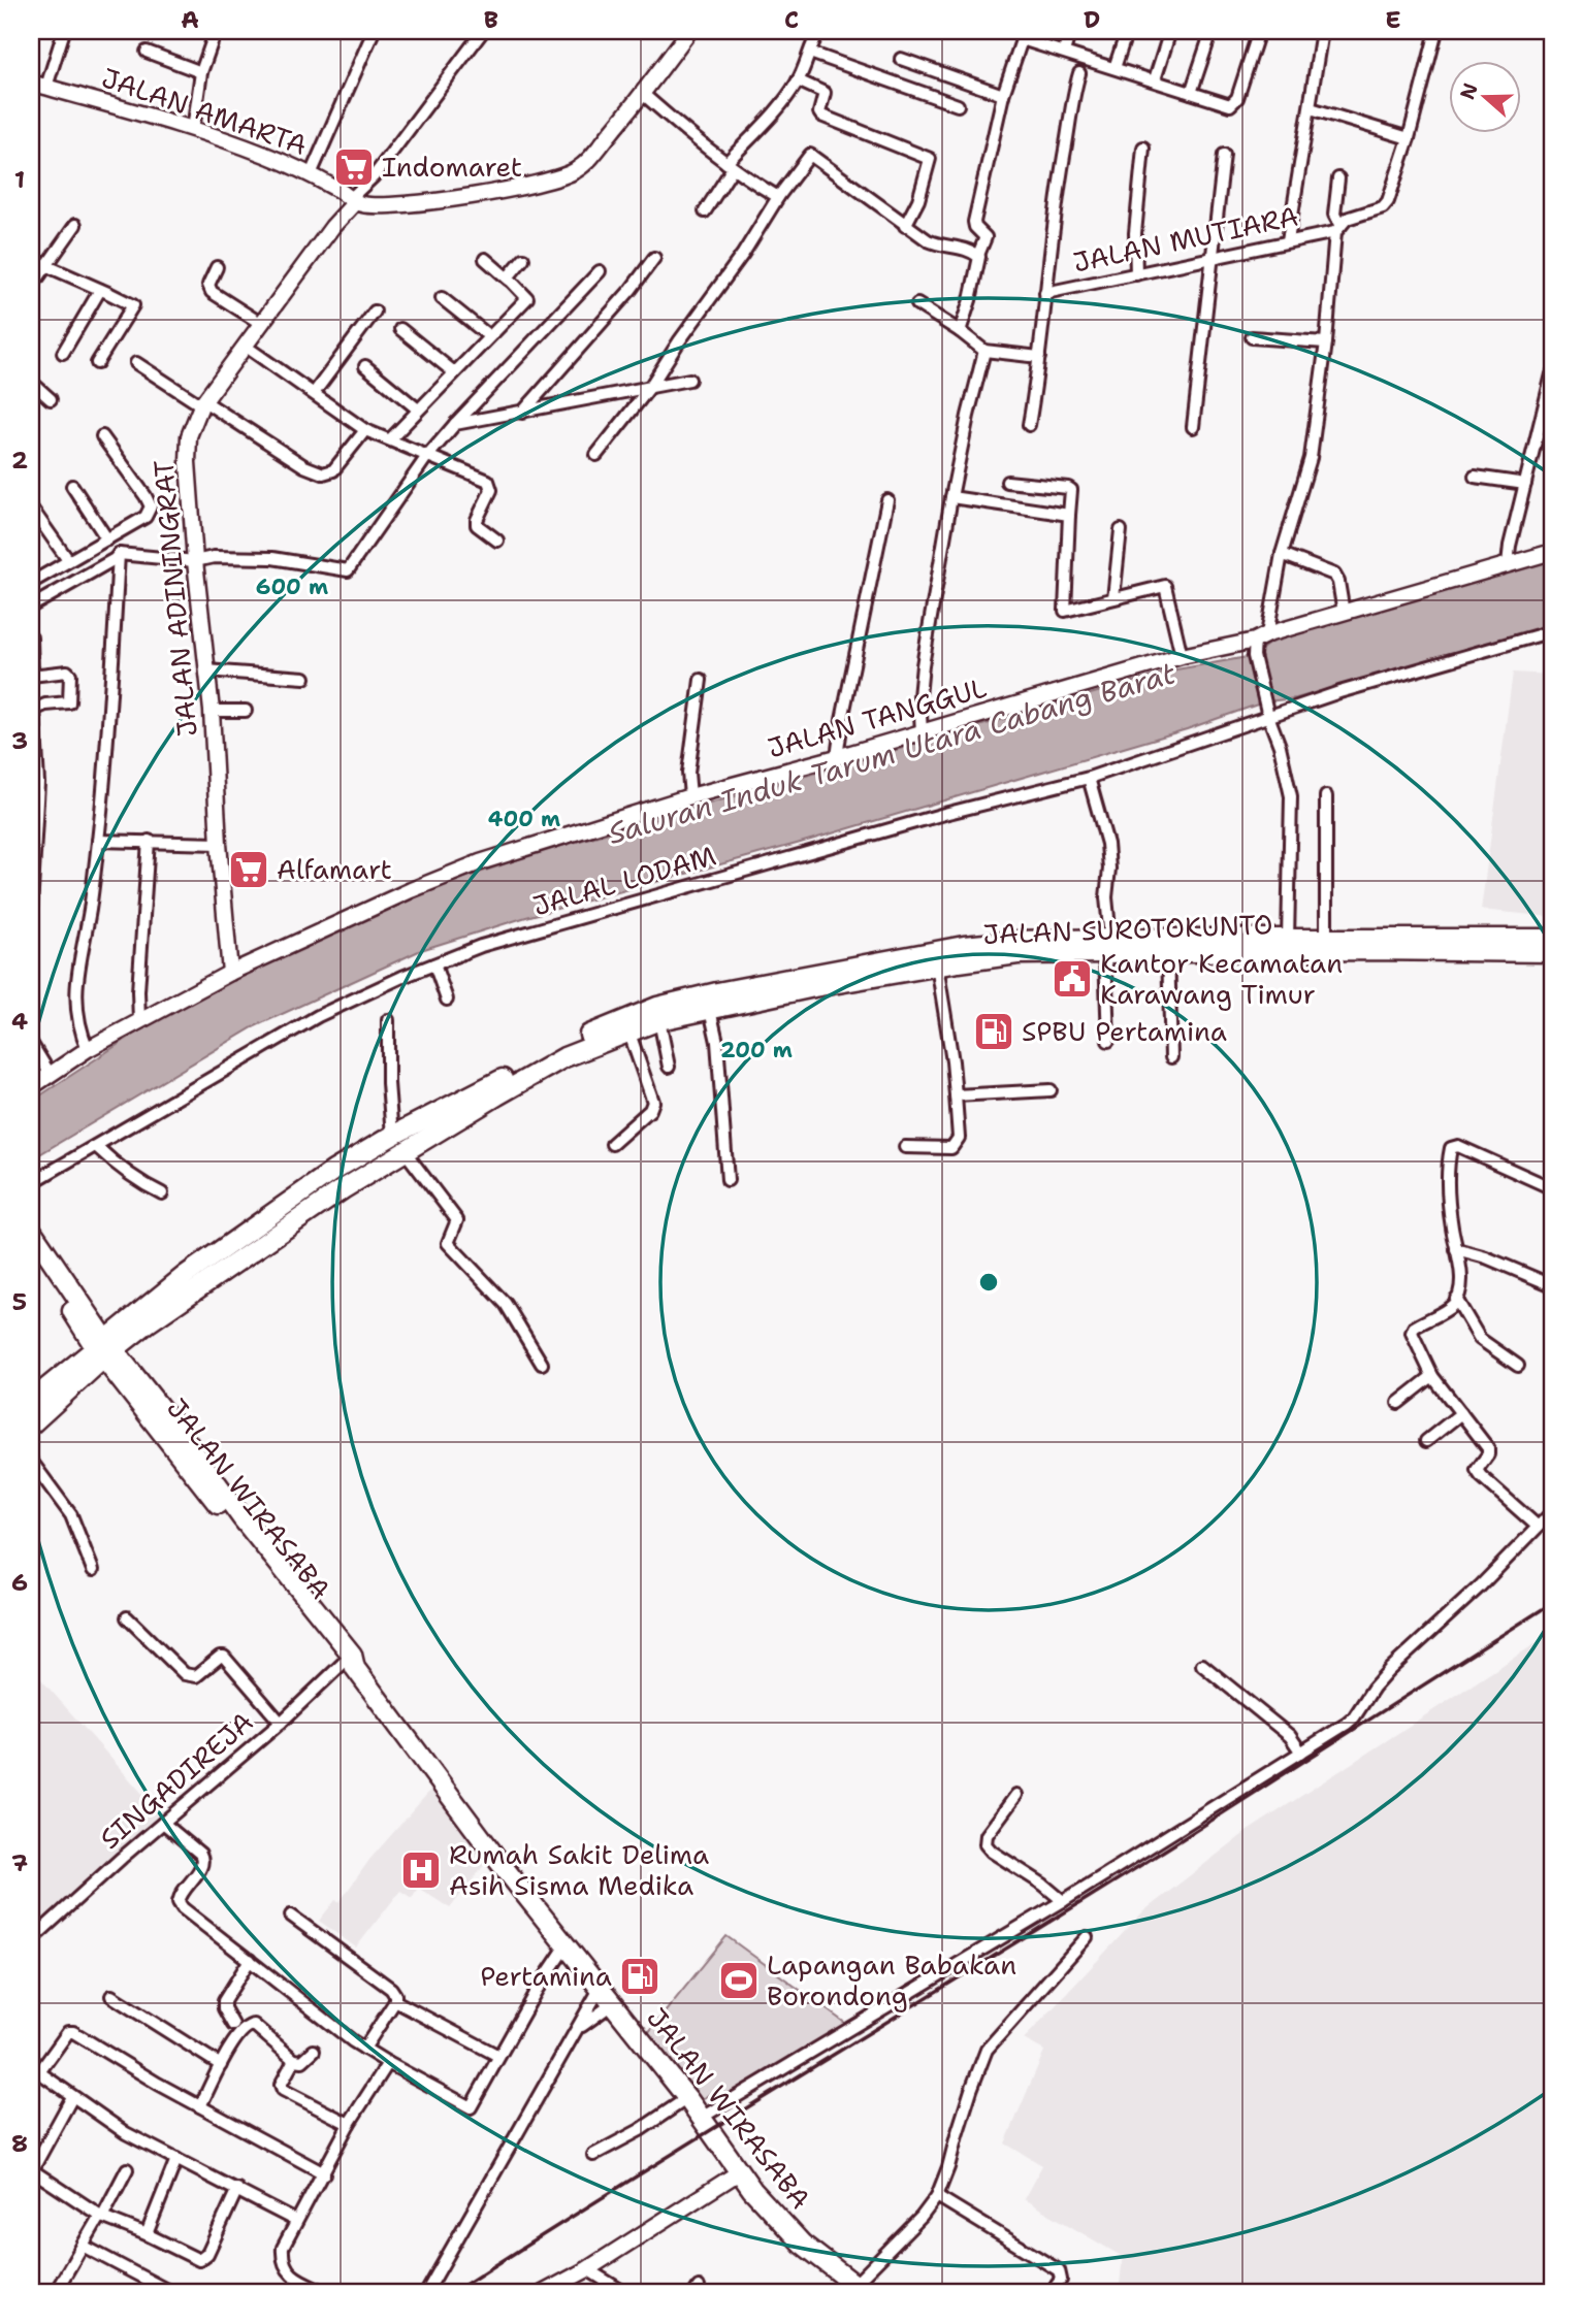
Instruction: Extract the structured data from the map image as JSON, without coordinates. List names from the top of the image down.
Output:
{
  "streets": {
    "main road": ["JALAN SUROTOKUNTO", "JALAN WIRASABA"],
    "street": [
      "JALAN AMARTA",
      "JALAN MUTIARA",
      "JALAN ADININGRAT",
      "JALAN TANGGUL",
      "JALAL LODAM",
      "SINGADIREJA"
    ]
  },
  "crossings": [
    ["JALAN AMARTA", "JALAN ADININGRAT"],
    ["JALAN ADININGRAT", "JALAN TANGGUL"],
    ["JALAN SUROTOKUNTO", "JALAN WIRASABA"],
    ["JALAN WIRASABA", "SINGADIREJA"]
  ],
  "water": ["Saluran Induk Tarum Utara Cabang Barat"],
  "places": {
    "supermarket": ["Indomaret", "Alfamart"],
    "public building": ["Kantor Kecamatan Karawang Timur"],
    "fuel station": ["SPBU Pertamina", "Pertamina"],
    "hospital": ["Rumah Sakit Delima Asih Sisma Medika"],
    "sports": ["Lapangan Babakan Borondong"]
  },
  "north": "left",
  "grid": {
    "columns": [
      "A",
      "B",
      "C",
      "D",
      "E"
    ],
    "rows": [
      "1",
      "2",
      "3",
      "4",
      "5",
      "6",
      "7",
      "8"
    ]
  },
  "rings": ["600 m", "400 m", "200 m"]
}
